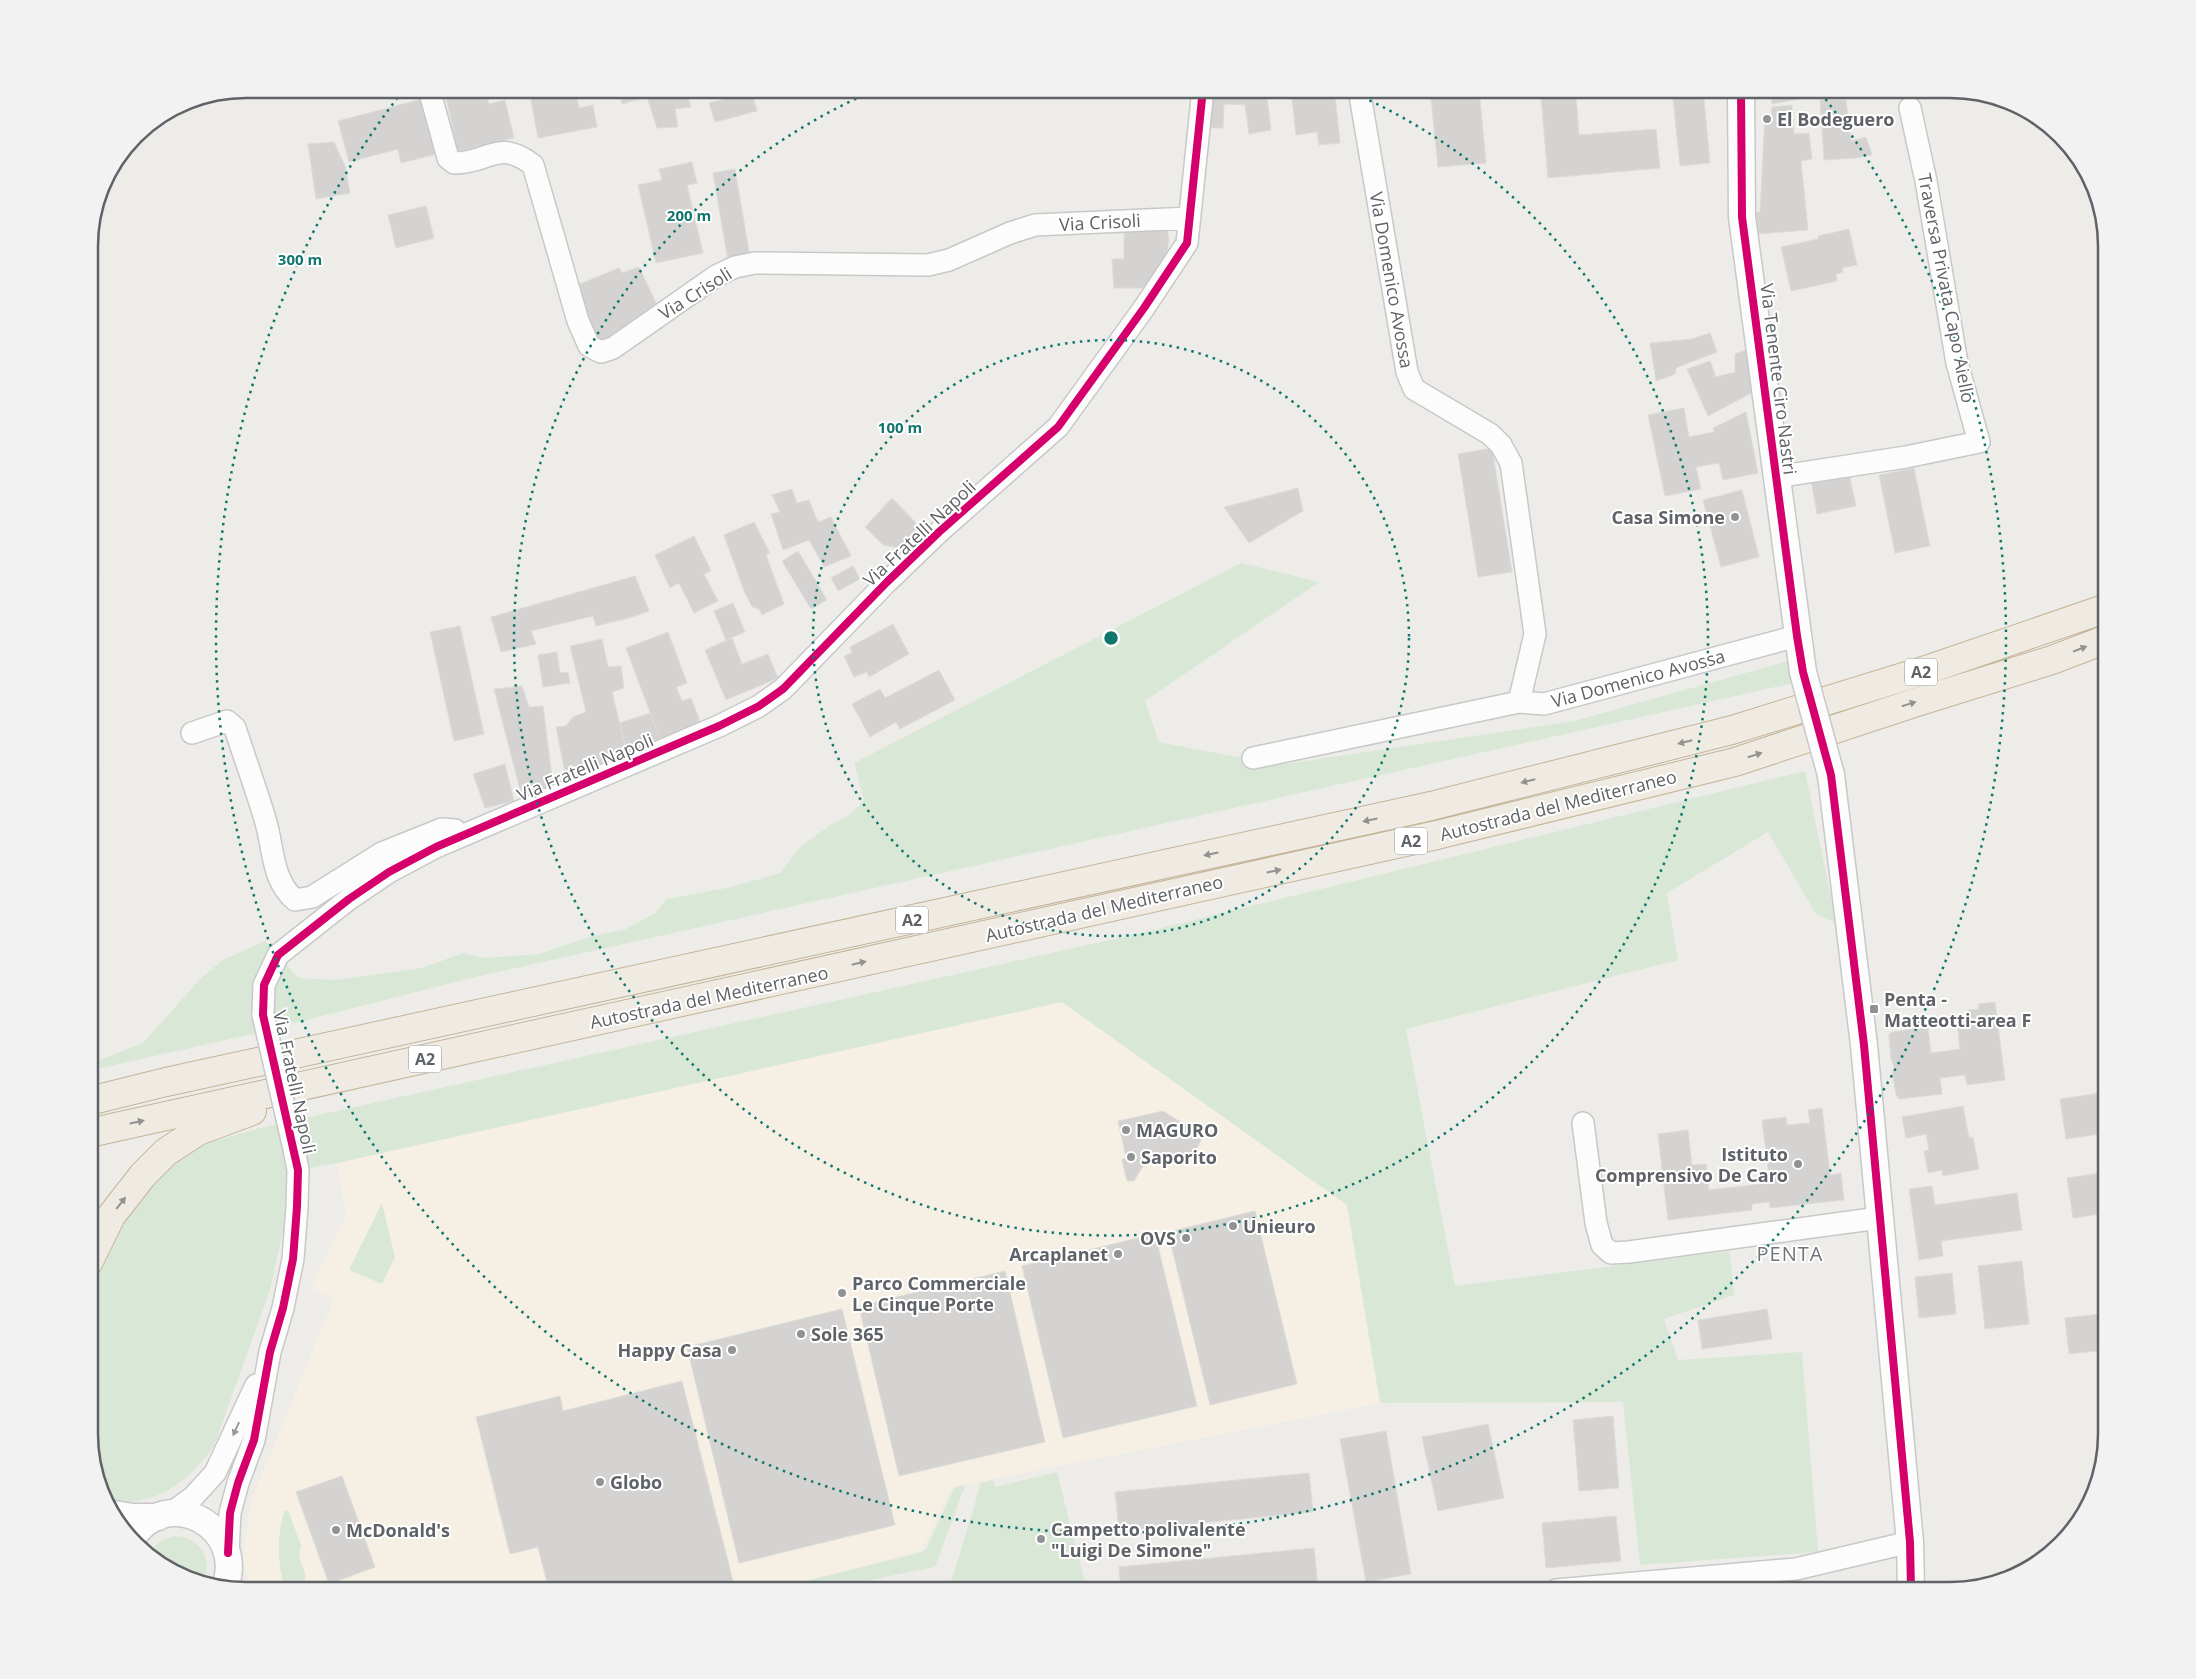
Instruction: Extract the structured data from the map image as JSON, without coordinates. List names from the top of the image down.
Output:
{
  "streets": {
    "highway": ["A2", "Autostrada del Mediterraneo"],
    "street": [
      "Via Crisoli",
      "Via Domenico Avossa",
      "Traversa Privata Capo Aiello",
      "Via Tenente Ciro Nastri",
      "Via Fratelli Napoli"
    ]
  },
  "crossings": [
    ["Via Crisoli", "Via Fratelli Napoli"],
    ["Via Domenico Avossa", "Via Tenente Ciro Nastri"],
    ["Traversa Privata Capo Aiello", "Via Tenente Ciro Nastri"]
  ],
  "districts": ["PENTA"],
  "places": {
    "other": [
      "El Bodeguero",
      "Casa Simone",
      "MAGURO",
      "Saporito",
      "Istituto Comprensivo De Caro",
      "Unieuro",
      "OVS",
      "Arcaplanet",
      "Parco Commerciale Le Cinque Porte",
      "Sole 365",
      "Happy Casa",
      "Globo",
      "McDonald's",
      "Campetto polivalente \"Luigi De Simone\""
    ],
    "transit": ["Penta - Matteotti-area F"]
  },
  "rings": ["200 m", "300 m", "100 m"]
}
